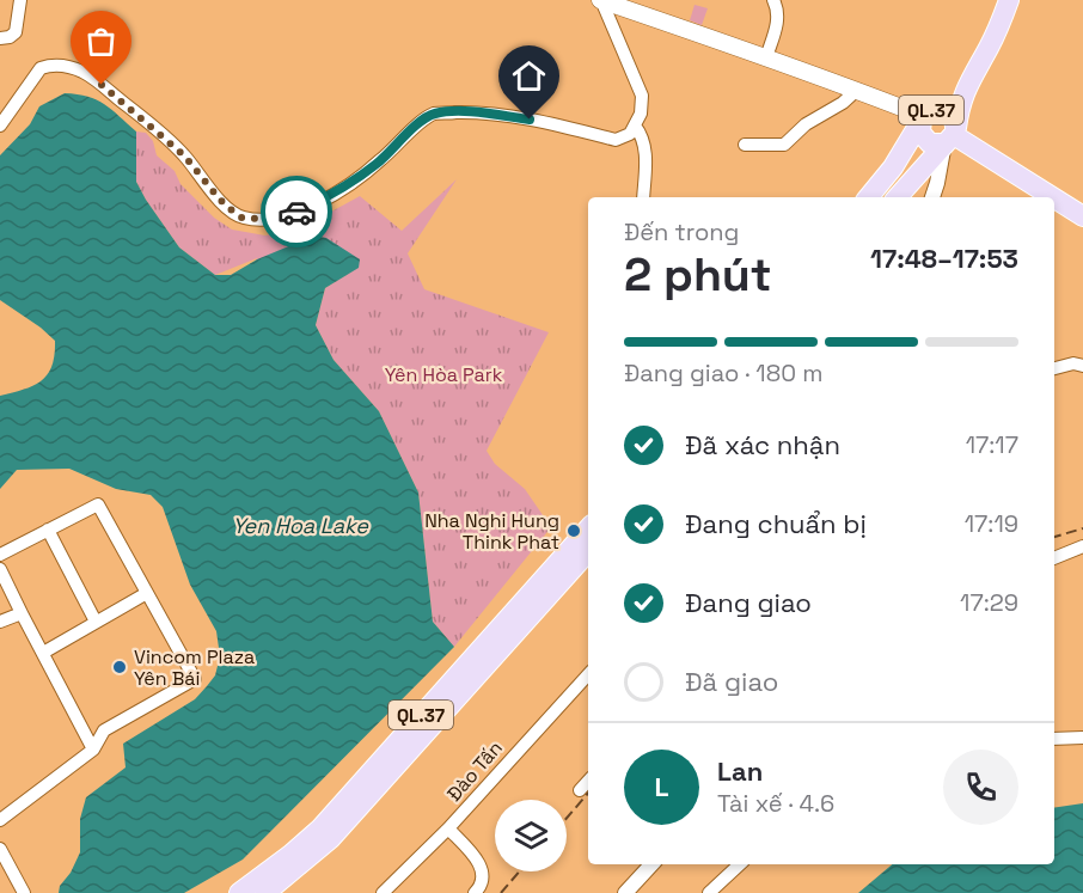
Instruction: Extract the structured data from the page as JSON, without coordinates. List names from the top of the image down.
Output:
{
  "streets": {
    "main road": ["QL.37"],
    "street": ["Đào Tấn"]
  },
  "water": ["Yen Hoa Lake"],
  "parks": ["Yên Hòa Park"],
  "places": ["Nha Nghi Hung Think Phat", "Vincom Plaza Yên Bái"],
  "page": {
    "heading": ["2 phút", "Đến trong", "17:48–17:53"],
    "panel": ["Lan", "Tài xế · 4.6"],
    "bar": "Đang giao · 180 m",
    "list": [
      ["Đã xác nhận", "17:17"],
      ["Đang chuẩn bị", "17:19"],
      ["Đang giao", "17:29"],
      "Đã giao"
    ],
    "round": "L"
  }
}
